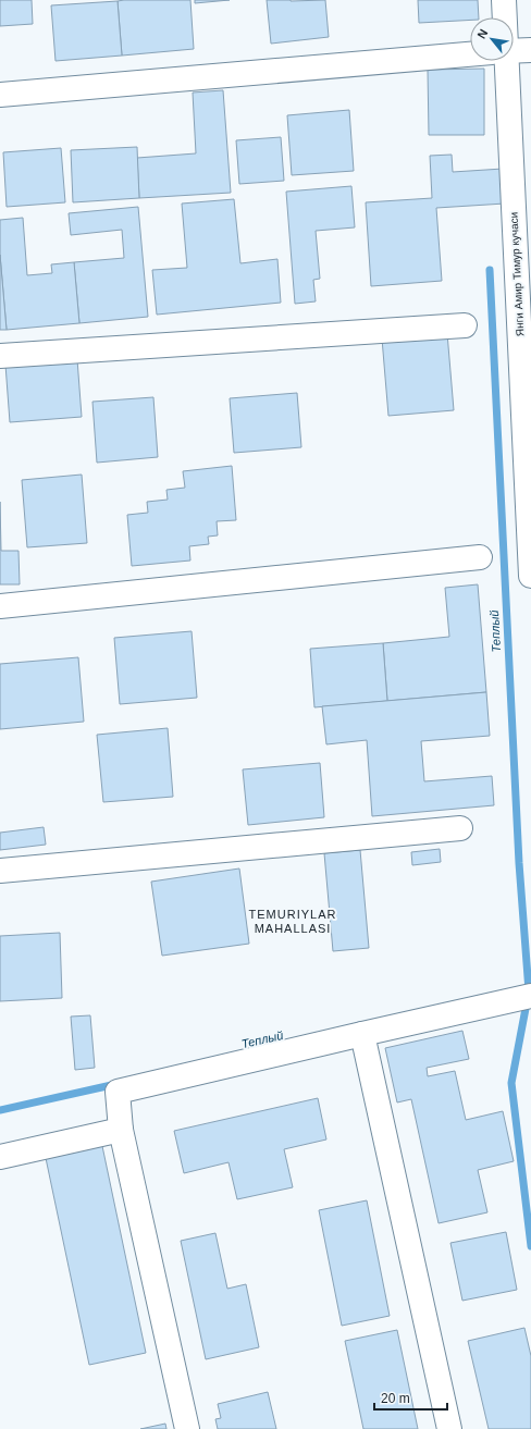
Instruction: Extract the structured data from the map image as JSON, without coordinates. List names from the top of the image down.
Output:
{
  "streets": {
    "street": ["Янги Амир Тимур кучаси"]
  },
  "districts": ["TEMURIYLAR MAHALLASI"],
  "water": ["Теплый"],
  "scale_bar": "20 m",
  "north": "top left"
}
